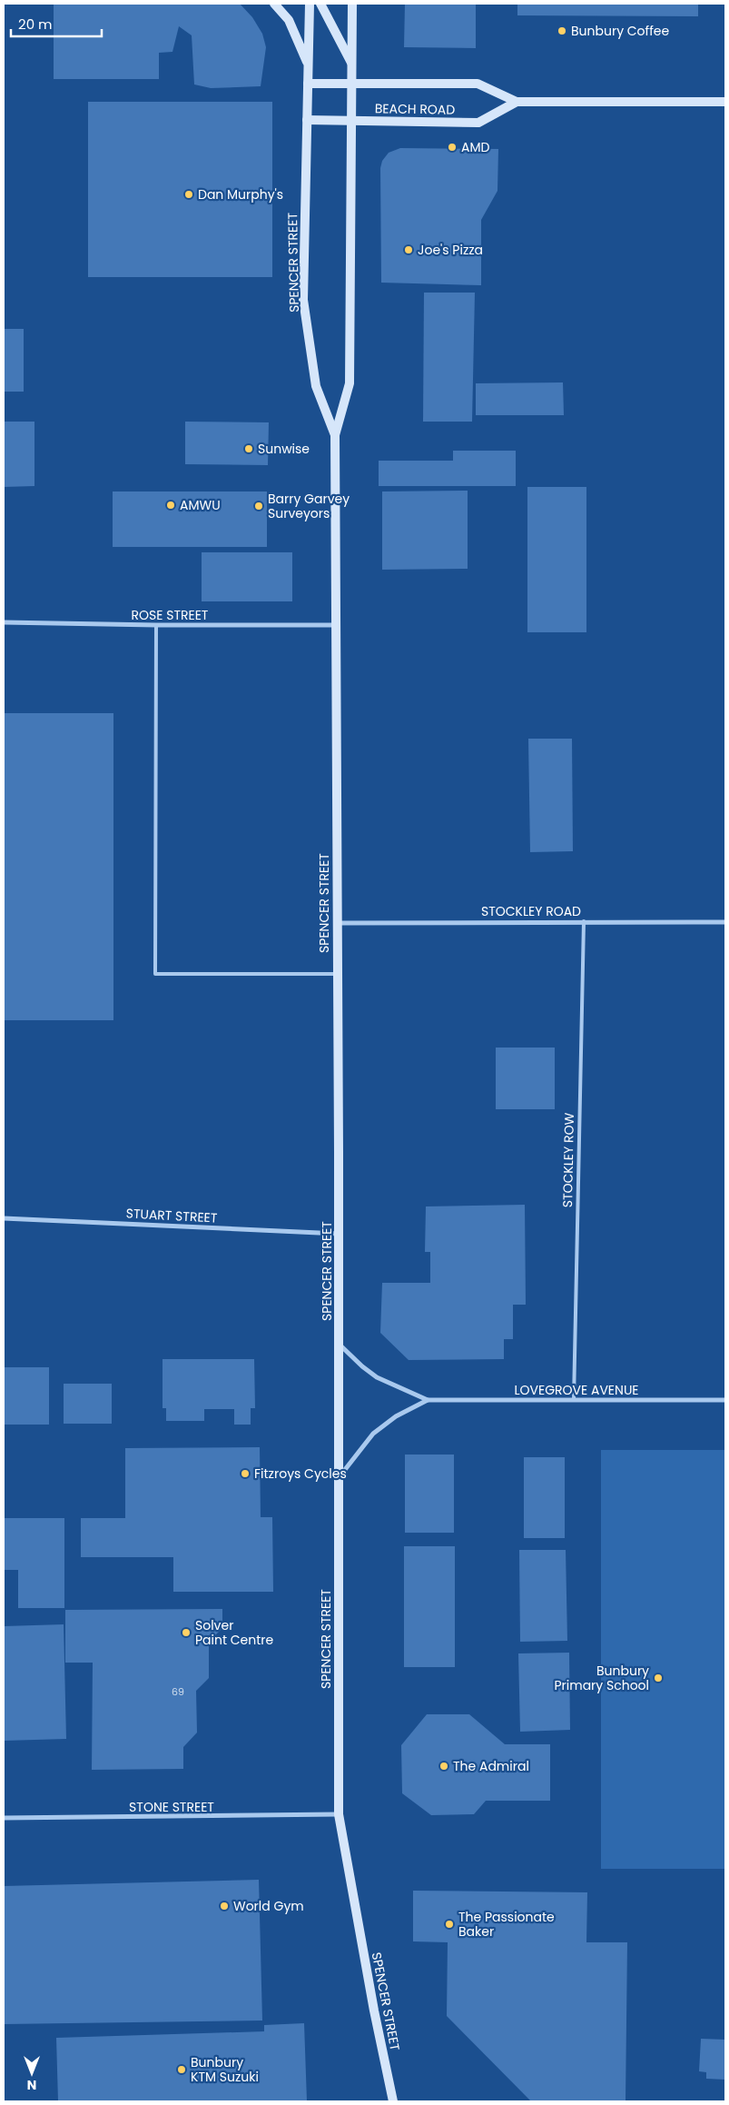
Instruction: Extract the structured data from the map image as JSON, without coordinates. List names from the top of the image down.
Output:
{
  "streets": {
    "main road": ["BEACH ROAD", "SPENCER STREET"],
    "street": [
      "ROSE STREET",
      "STOCKLEY ROAD",
      "STUART STREET",
      "LOVEGROVE AVENUE",
      "STONE STREET"
    ],
    "lane": ["STOCKLEY ROW"]
  },
  "crossings": [
    ["BEACH ROAD", "SPENCER STREET"],
    ["SPENCER STREET", "ROSE STREET"],
    ["SPENCER STREET", "STOCKLEY ROAD"],
    ["SPENCER STREET", "STUART STREET"],
    ["SPENCER STREET", "LOVEGROVE AVENUE"],
    ["SPENCER STREET", "STONE STREET"],
    ["STOCKLEY ROAD", "STOCKLEY ROW"],
    ["STOCKLEY ROW", "LOVEGROVE AVENUE"]
  ],
  "places": [
    "Bunbury Coffee",
    "AMD",
    "Dan Murphy's",
    "Joe's Pizza",
    "Sunwise",
    "AMWU",
    "Barry Garvey Surveyors",
    "Fitzroys Cycles",
    "Solver Paint Centre",
    "Bunbury Primary School",
    "The Admiral",
    "World Gym",
    "The Passionate Baker",
    "Bunbury KTM Suzuki"
  ],
  "house_numbers": ["69"],
  "scale_bar": "20 m",
  "north": "bottom"
}
